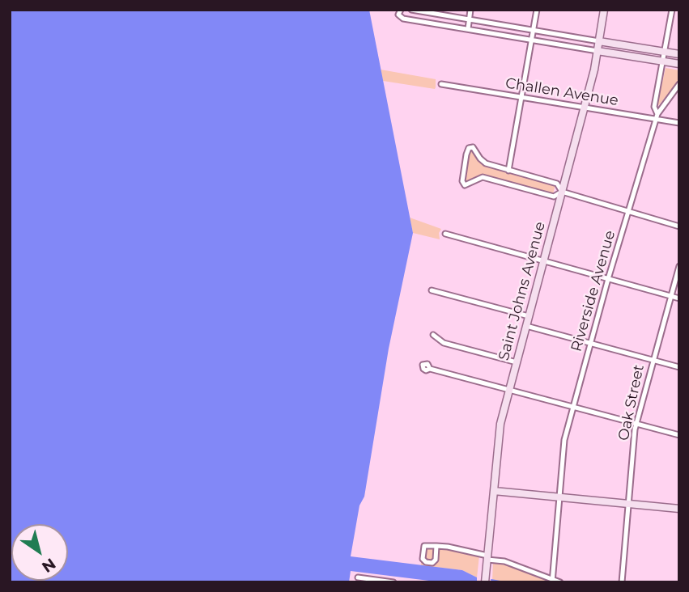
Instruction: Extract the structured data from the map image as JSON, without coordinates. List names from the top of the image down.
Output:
{
  "streets": {
    "main road": ["Saint Johns Avenue"],
    "street": ["Challen Avenue", "Riverside Avenue", "Oak Street"]
  },
  "crossings": [
    ["Challen Avenue", "Saint Johns Avenue"],
    ["Challen Avenue", "Riverside Avenue"]
  ],
  "north": "bottom right"
}
